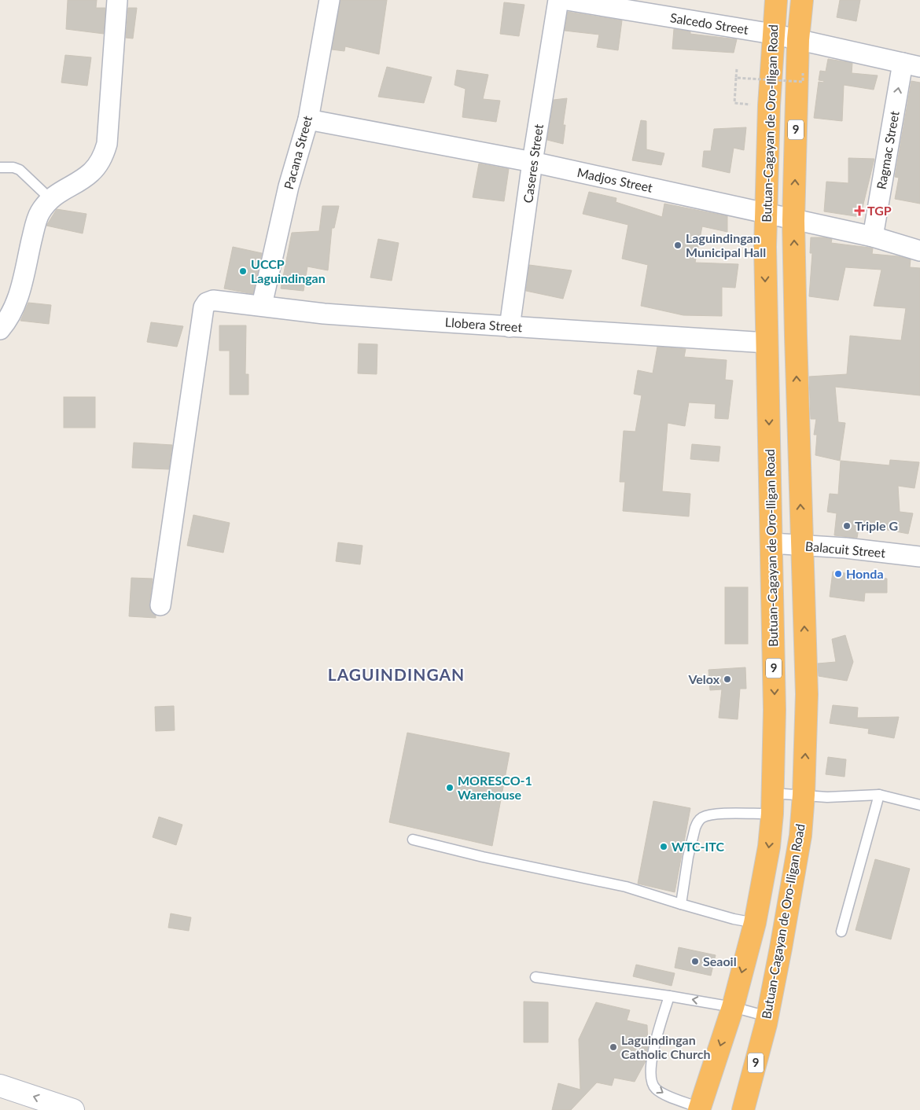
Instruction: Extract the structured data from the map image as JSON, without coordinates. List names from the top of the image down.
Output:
{
  "streets": {
    "highway": ["Butuan-Cagayan de Oro-Iligan Road", "9"],
    "street": [
      "Salcedo Street",
      "Ragmac Street",
      "Pacana Street",
      "Caseres Street",
      "Madjos Street",
      "Llobera Street",
      "Balacuit Street"
    ]
  },
  "crossings": [
    ["Salcedo Street", "Butuan-Cagayan de Oro-Iligan Road"],
    ["Salcedo Street", "Ragmac Street"],
    ["Butuan-Cagayan de Oro-Iligan Road", "Madjos Street"],
    ["Butuan-Cagayan de Oro-Iligan Road", "Llobera Street"],
    ["Butuan-Cagayan de Oro-Iligan Road", "Balacuit Street"],
    ["Ragmac Street", "Madjos Street"],
    ["Pacana Street", "Madjos Street"],
    ["Pacana Street", "Llobera Street"],
    ["Caseres Street", "Madjos Street"],
    ["Caseres Street", "Llobera Street"]
  ],
  "one_way": ["Ragmac Street"],
  "districts": ["LAGUINDINGAN"],
  "places": {
    "health": ["TGP"],
    "other": [
      "Laguindingan Municipal Hall",
      "UCCP Laguindingan",
      "Triple G",
      "Honda",
      "Velox",
      "MORESCO-1 Warehouse",
      "WTC-ITC",
      "Seaoil",
      "Laguindingan Catholic Church"
    ]
  }
}
